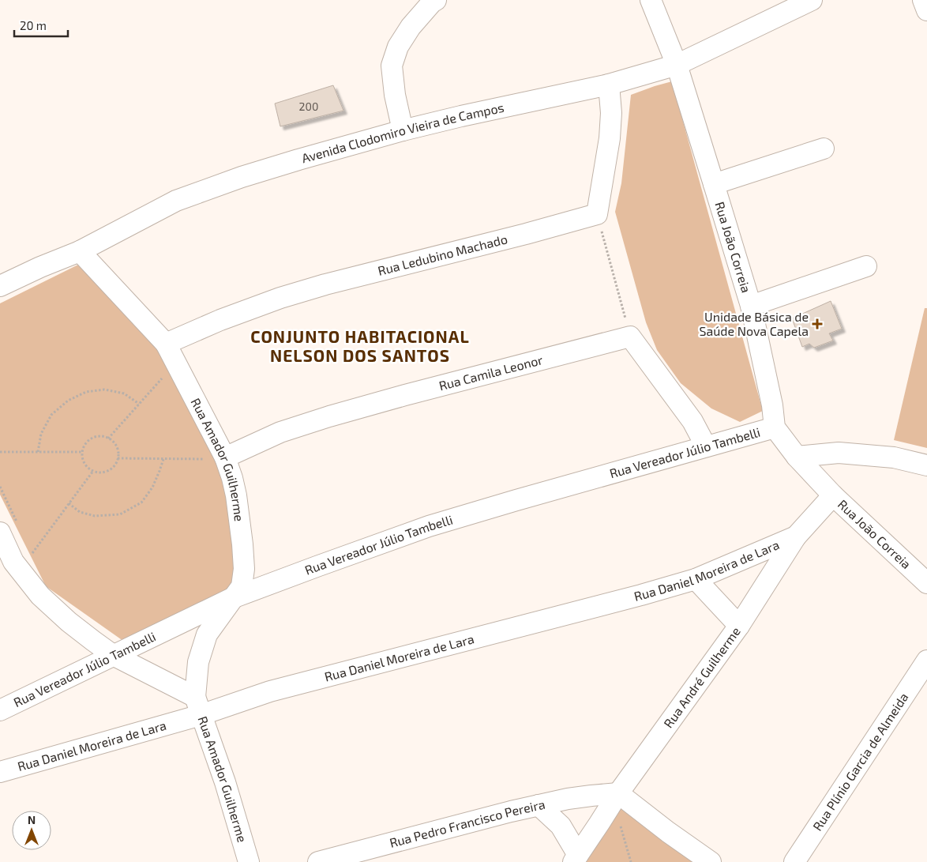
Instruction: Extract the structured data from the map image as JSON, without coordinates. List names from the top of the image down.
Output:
{
  "streets": {
    "street": [
      "Avenida Clodomiro Vieira de Campos",
      "Rua João Correia",
      "Rua Ledubino Machado",
      "Rua Camila Leonor",
      "Rua Vereador Júlio Tambelli",
      "Rua Amador Guilherme",
      "Rua Daniel Moreira de Lara",
      "Rua André Guilherme",
      "Rua Plínio Garcia de Almeida",
      "Rua Pedro Francisco Pereira"
    ]
  },
  "crossings": [
    ["Avenida Clodomiro Vieira de Campos", "Rua João Correia"],
    ["Avenida Clodomiro Vieira de Campos", "Rua Amador Guilherme"],
    ["Rua João Correia", "Rua Vereador Júlio Tambelli"],
    ["Rua João Correia", "Rua André Guilherme"],
    ["Rua Ledubino Machado", "Rua Amador Guilherme"],
    ["Rua Camila Leonor", "Rua Amador Guilherme"],
    ["Rua Vereador Júlio Tambelli", "Rua Amador Guilherme"],
    ["Rua Amador Guilherme", "Rua Daniel Moreira de Lara"],
    ["Rua Daniel Moreira de Lara", "Rua André Guilherme"],
    ["Rua André Guilherme", "Rua Pedro Francisco Pereira"]
  ],
  "districts": ["CONJUNTO HABITACIONAL NELSON DOS SANTOS"],
  "places": {
    "health": ["Unidade Básica de Saúde Nova Capela"]
  },
  "house_numbers": ["200"],
  "scale_bar": "20 m",
  "north": "top"
}
